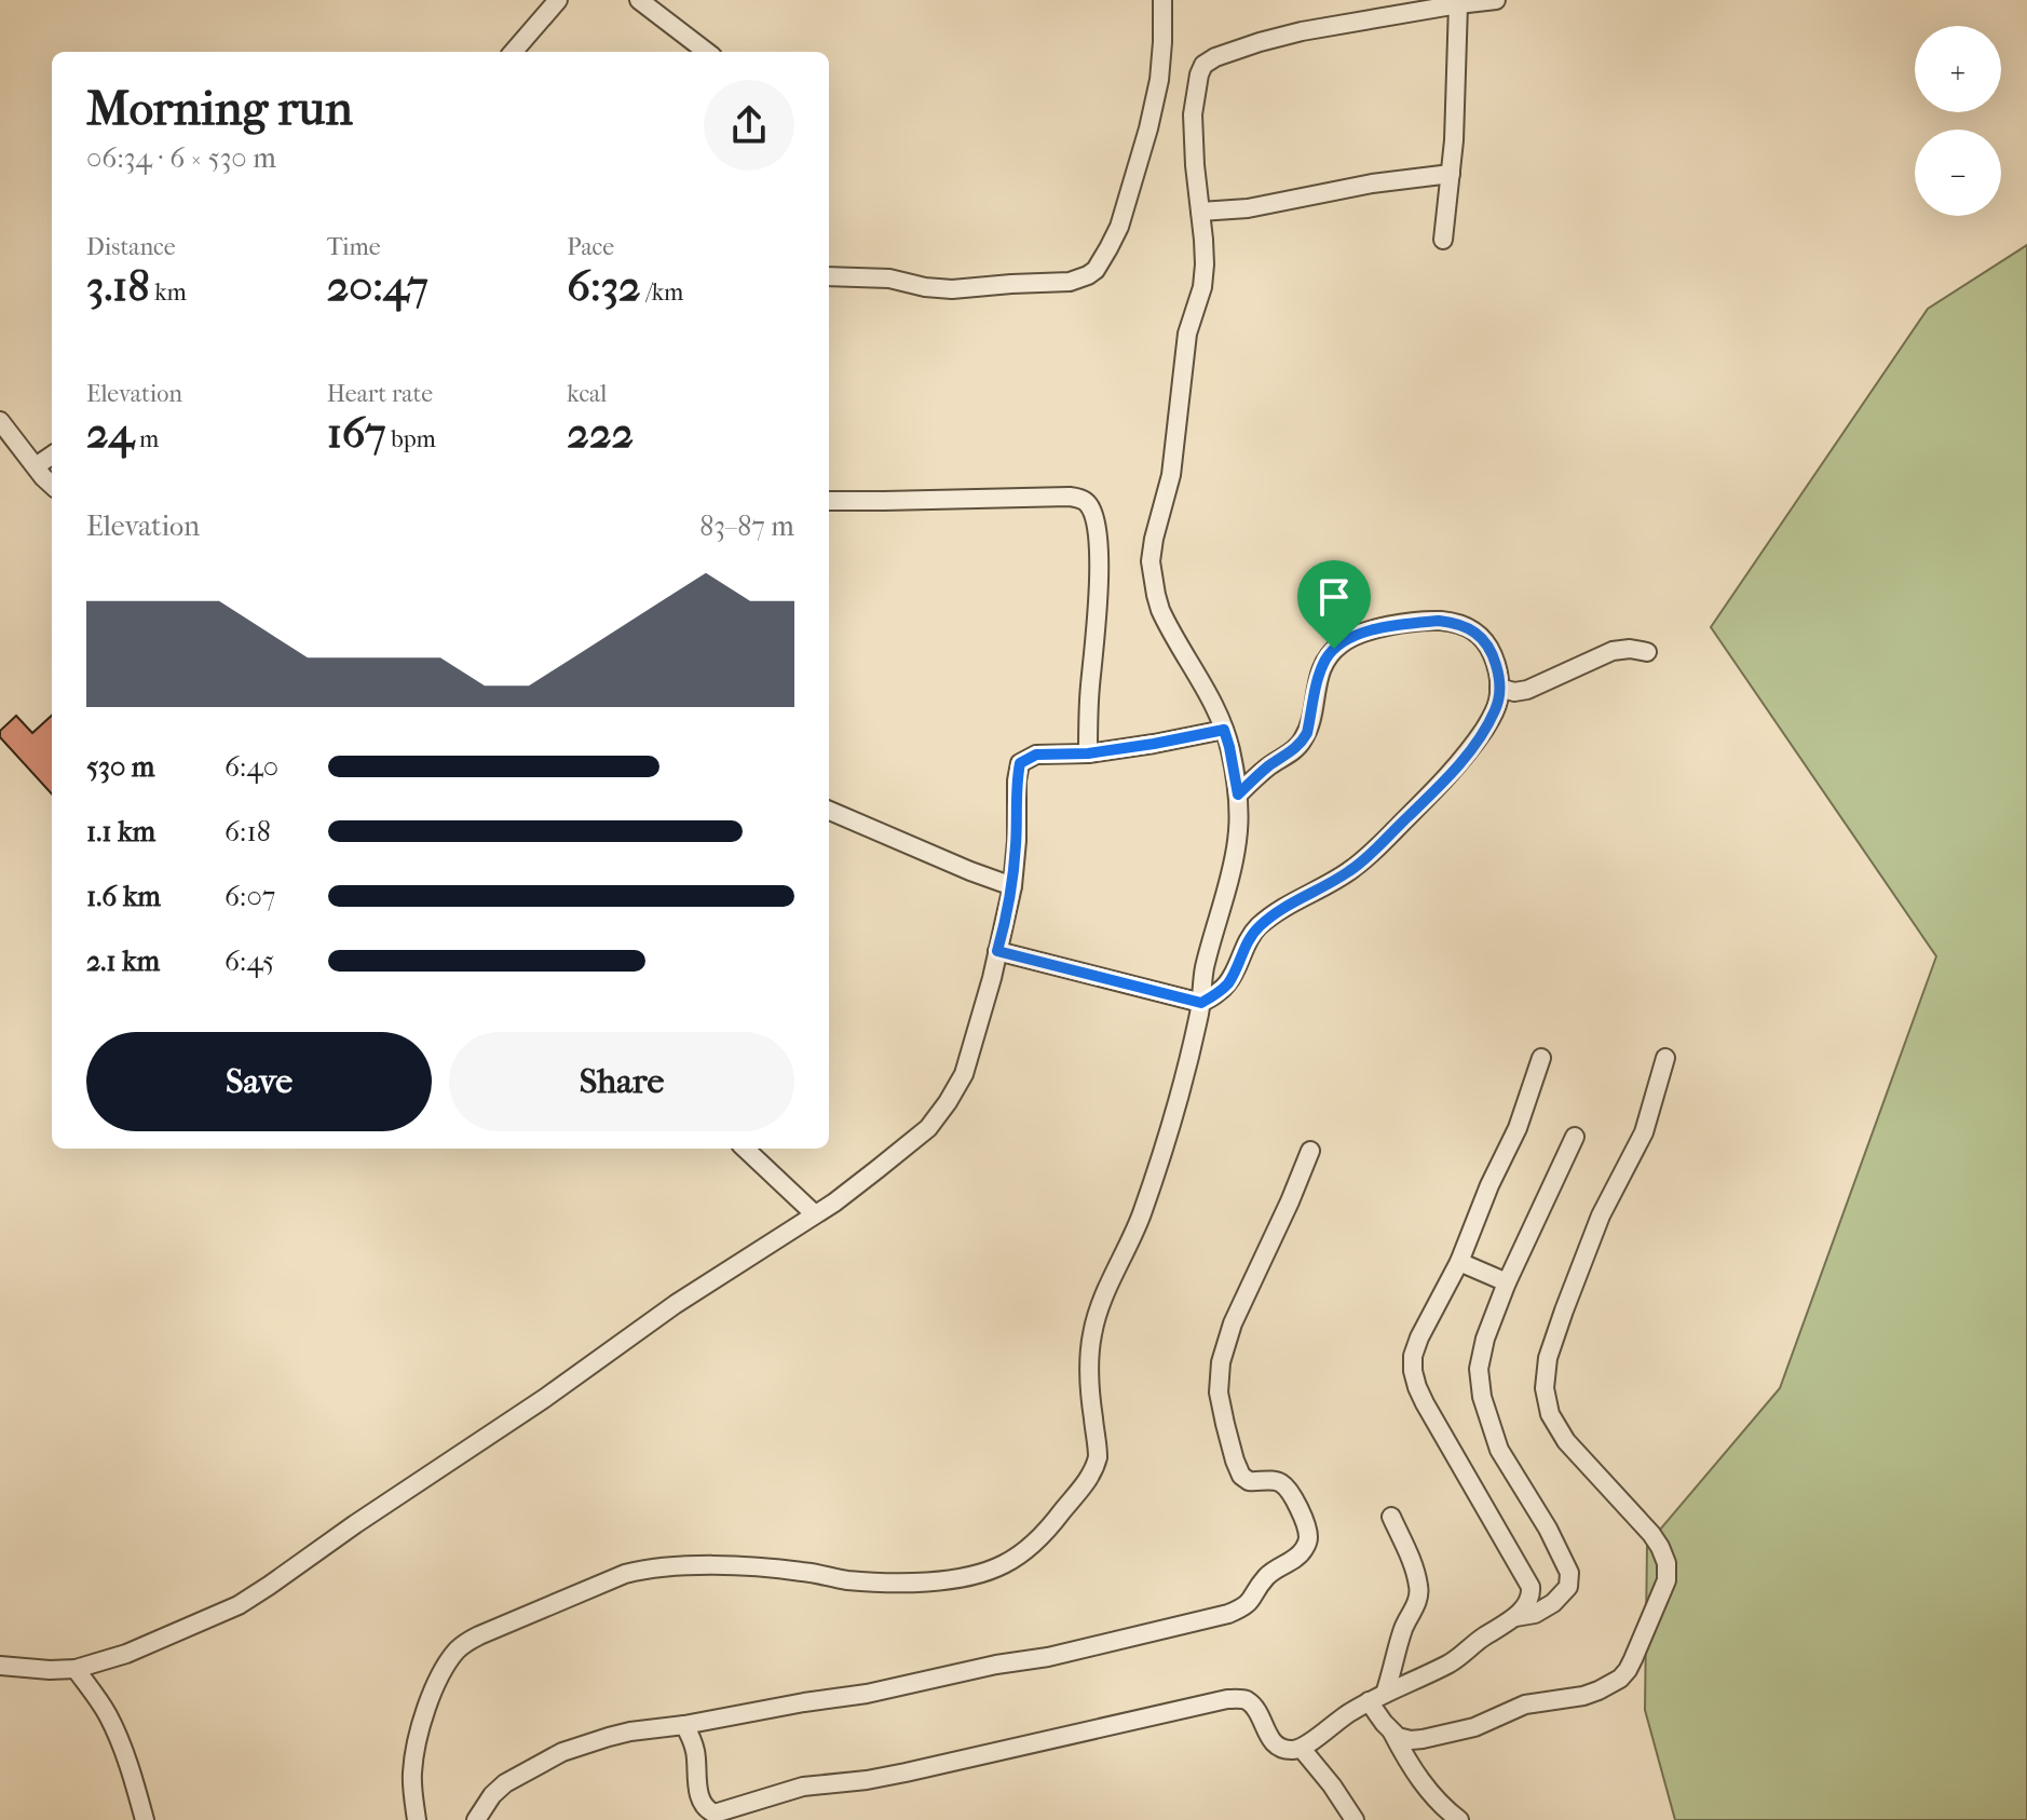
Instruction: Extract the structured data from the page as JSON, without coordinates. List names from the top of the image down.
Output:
{
  "page": {
    "map_buttons": ["+", "−"],
    "heading": ["Morning run", "06:34 · 6 × 530 m"],
    "stats": [
      ["Distance", "3.18 km"],
      ["Time", "20:47"],
      ["Pace", "6:32 /km"],
      ["Elevation", "24 m"],
      ["Heart rate", "167 bpm"],
      ["kcal", "222"]
    ],
    "chart": ["Elevation", "83–87 m"],
    "list": [
      {
        "name": "530 m",
        "note": "6:40"
      },
      {
        "name": "1.1 km",
        "note": "6:18"
      },
      {
        "name": "1.6 km",
        "note": "6:07"
      },
      {
        "name": "2.1 km",
        "note": "6:45"
      }
    ],
    "buttons": ["Save", "Share"]
  }
}
